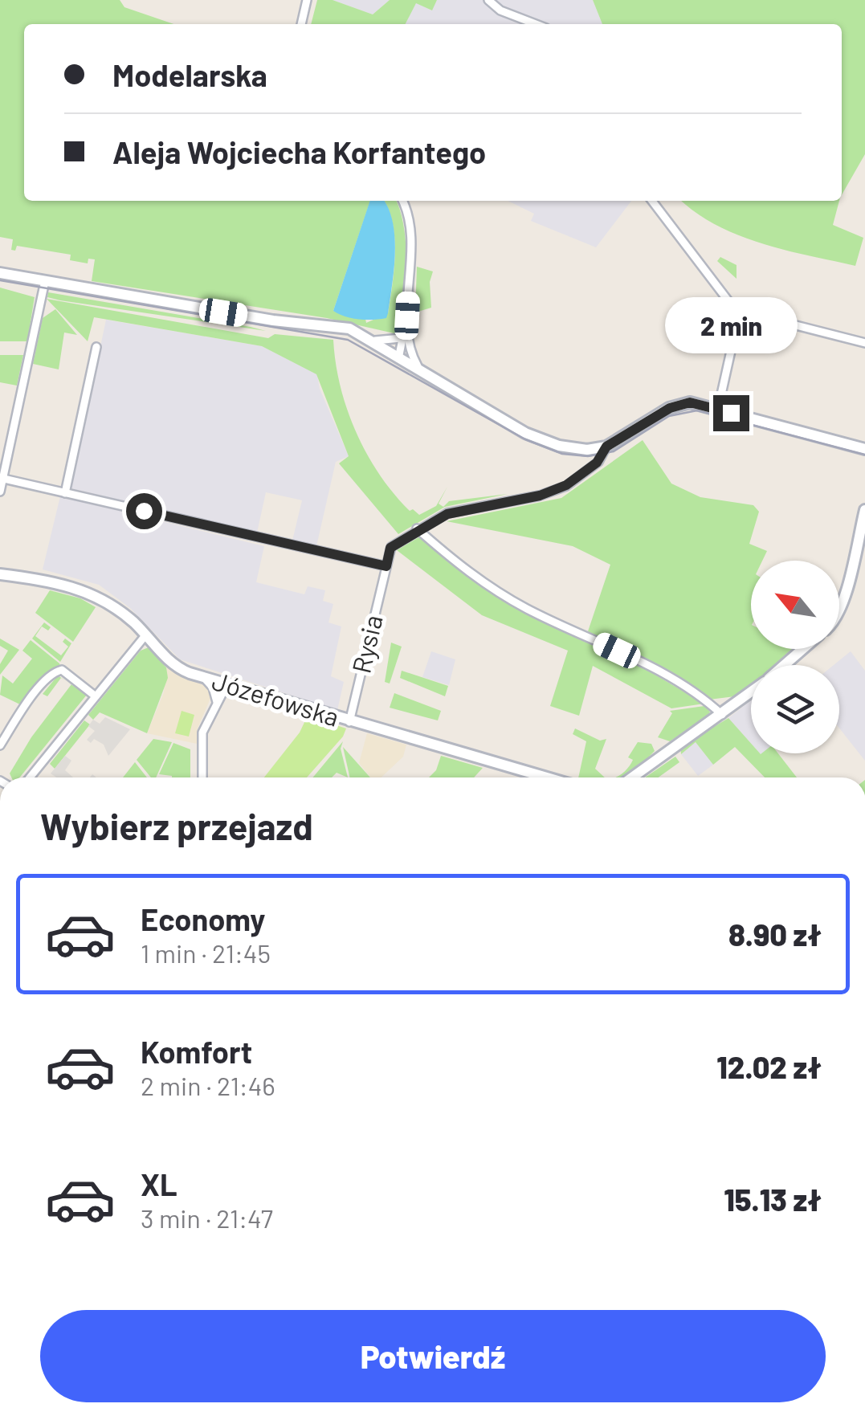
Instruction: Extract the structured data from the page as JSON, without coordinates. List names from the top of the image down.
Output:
{
  "streets": {
    "street": ["Rysia", "Józefowska"]
  },
  "crossings": [
    ["Rysia", "Józefowska"]
  ],
  "north": "top left",
  "page": {
    "banner": ["Modelarska", "Aleja Wojciecha Korfantego"],
    "bubble": "2 min",
    "heading": "Wybierz przejazd",
    "list": [
      {
        "name": "Economy",
        "note": "1 min · 21:45",
        "value": "8.90 zł"
      },
      {
        "name": "Komfort",
        "note": "2 min · 21:46",
        "value": "12.02 zł"
      },
      {
        "name": "XL",
        "note": "3 min · 21:47",
        "value": "15.13 zł"
      }
    ],
    "buttons": "Potwierdź"
  }
}
